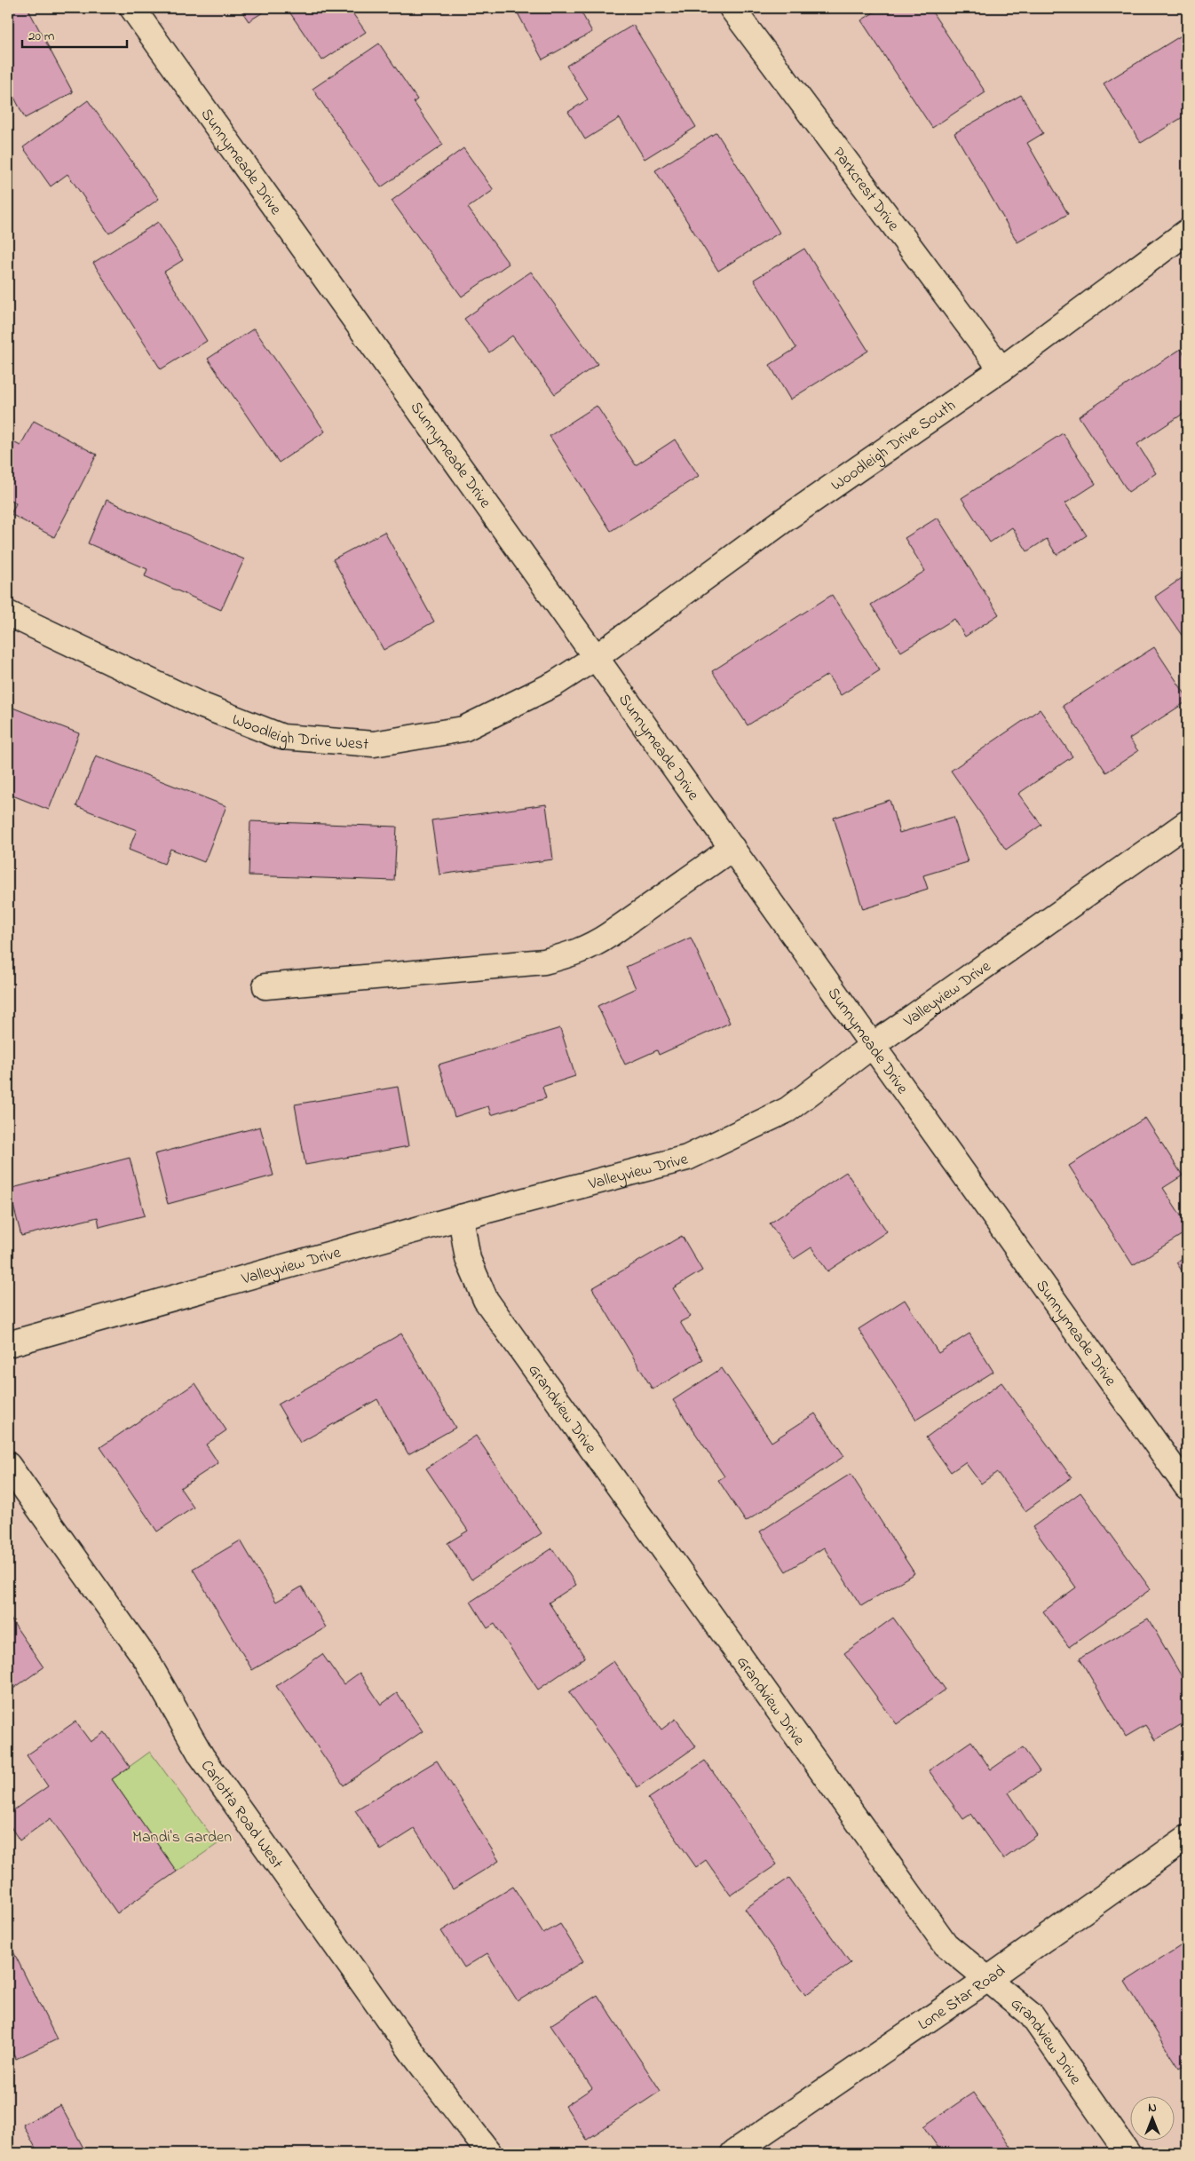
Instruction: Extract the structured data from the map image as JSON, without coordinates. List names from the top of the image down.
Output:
{
  "streets": {
    "street": [
      "Sunnymeade Drive",
      "Parkcrest Drive",
      "Woodleigh Drive South",
      "Woodleigh Drive West",
      "Valleyview Drive",
      "Grandview Drive",
      "Carlotta Road West",
      "Lone Star Road"
    ]
  },
  "crossings": [
    ["Sunnymeade Drive", "Woodleigh Drive South"],
    ["Sunnymeade Drive", "Woodleigh Drive West"],
    ["Sunnymeade Drive", "Valleyview Drive"],
    ["Parkcrest Drive", "Woodleigh Drive South"],
    ["Woodleigh Drive South", "Woodleigh Drive West"],
    ["Valleyview Drive", "Grandview Drive"],
    ["Grandview Drive", "Lone Star Road"]
  ],
  "parks": ["Mandi's Garden"],
  "scale_bar": "20 m",
  "north": "top"
}
